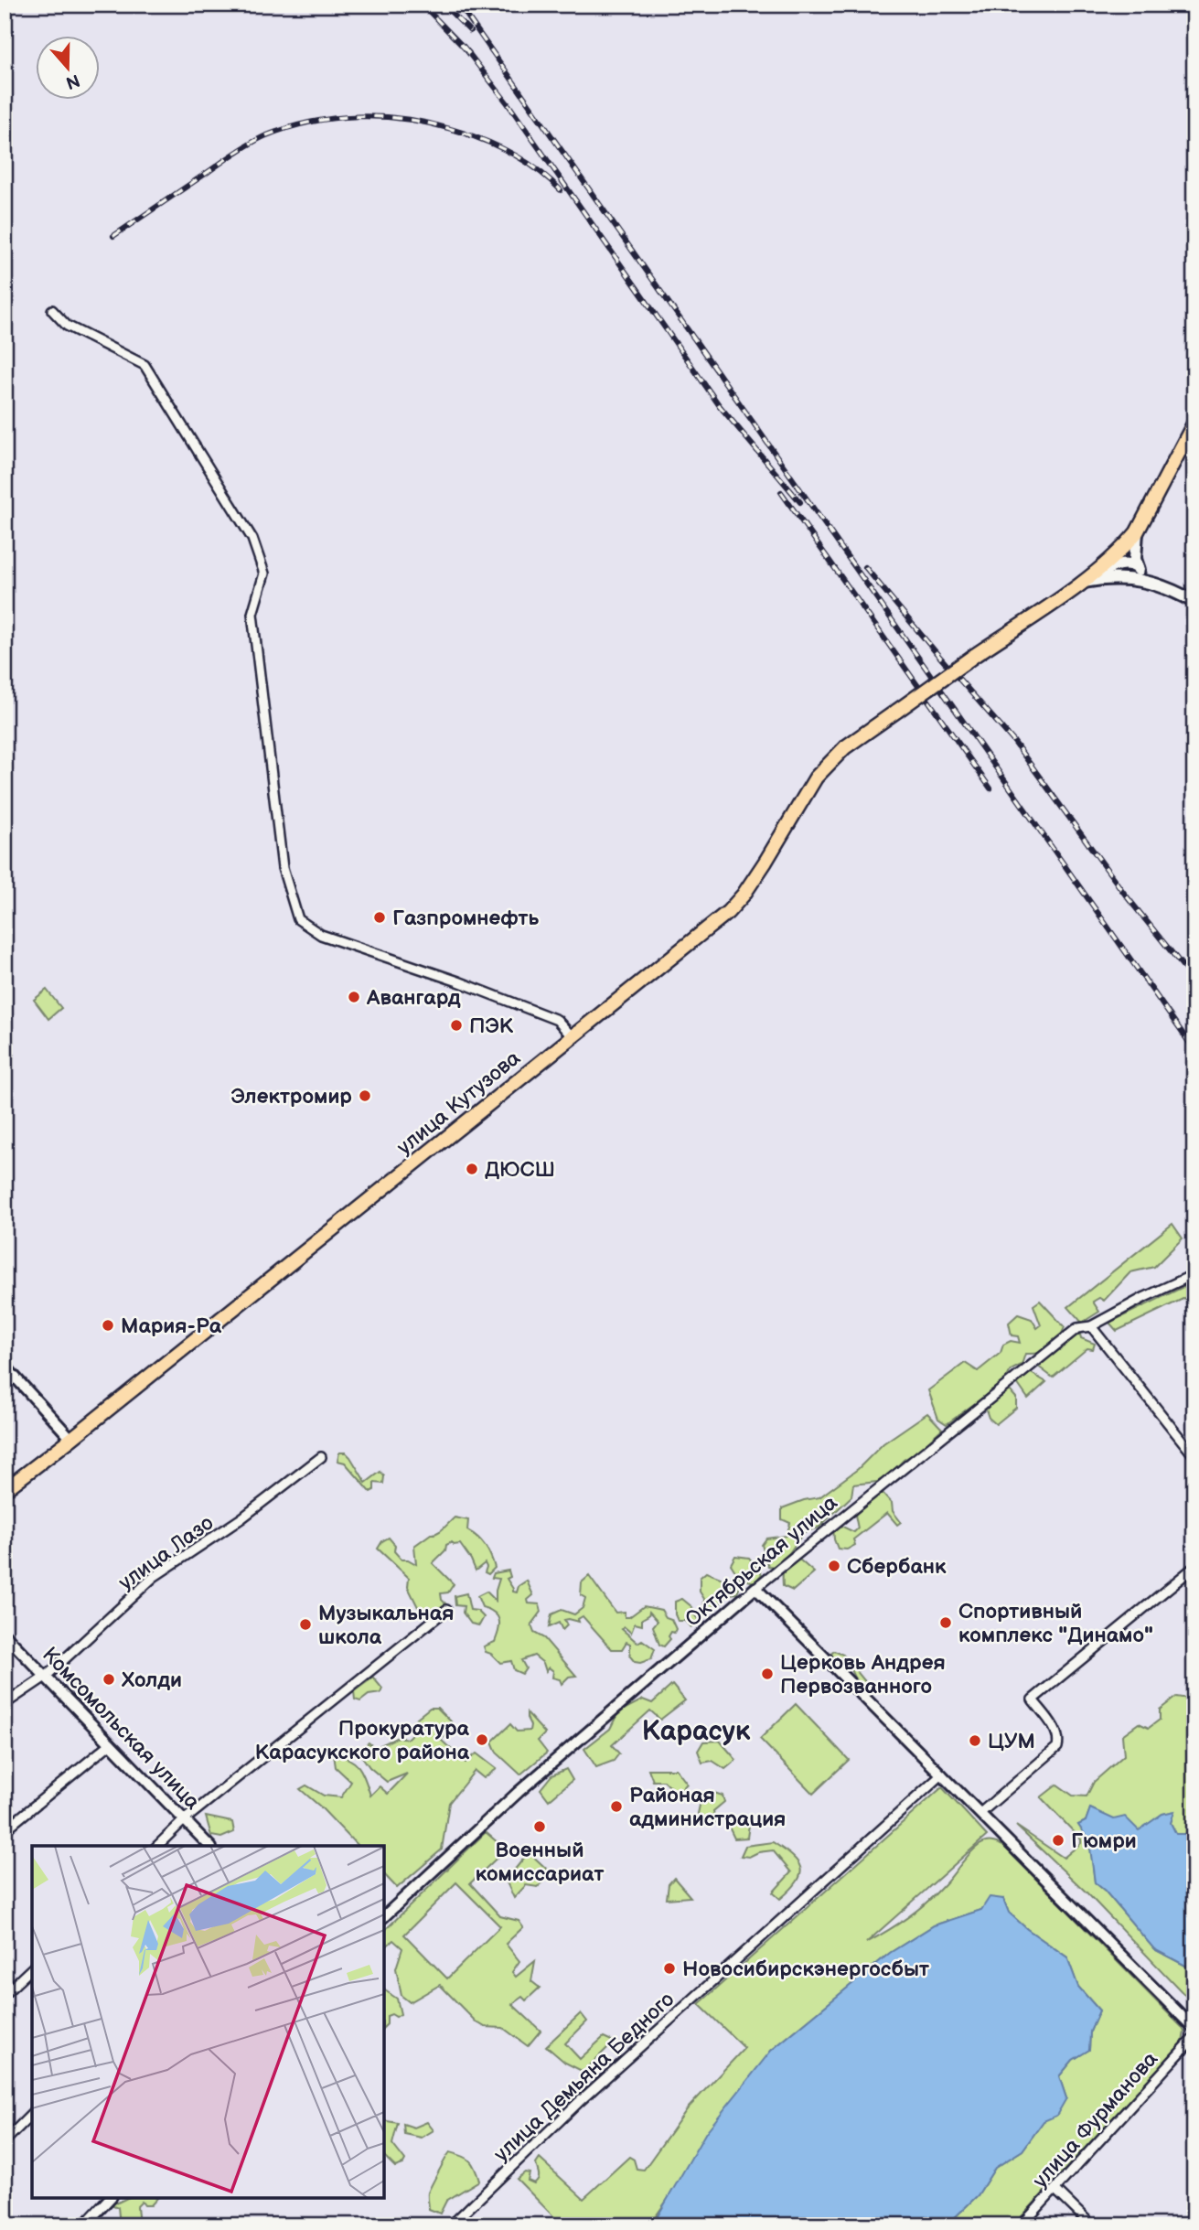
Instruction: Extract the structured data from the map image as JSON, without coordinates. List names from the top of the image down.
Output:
{
  "streets": {
    "main road": ["улица Кутузова"],
    "street": [
      "улица Лазо",
      "Октябрьская улица",
      "Комсомольская улица",
      "улица Демьяна Бедного",
      "улица Фурманова"
    ]
  },
  "crossings": [
    ["улица Лазо", "Комсомольская улица"]
  ],
  "districts": ["Карасук"],
  "places": [
    "Газпромнефть",
    "Авангард",
    "ПЭК",
    "Электромир",
    "ДЮСШ",
    "Мария-Ра",
    "Сбербанк",
    "Спортивный комплекс \"Динамо\"",
    "Музыкальная школа",
    "Церковь Андрея Первозванного",
    "Холди",
    "Прокуратура Карасукского района",
    "ЦУМ",
    "Районая администрация",
    "Военный комиссариат",
    "Гюмри",
    "Новосибирскэнергосбыт"
  ],
  "north": "bottom"
}
